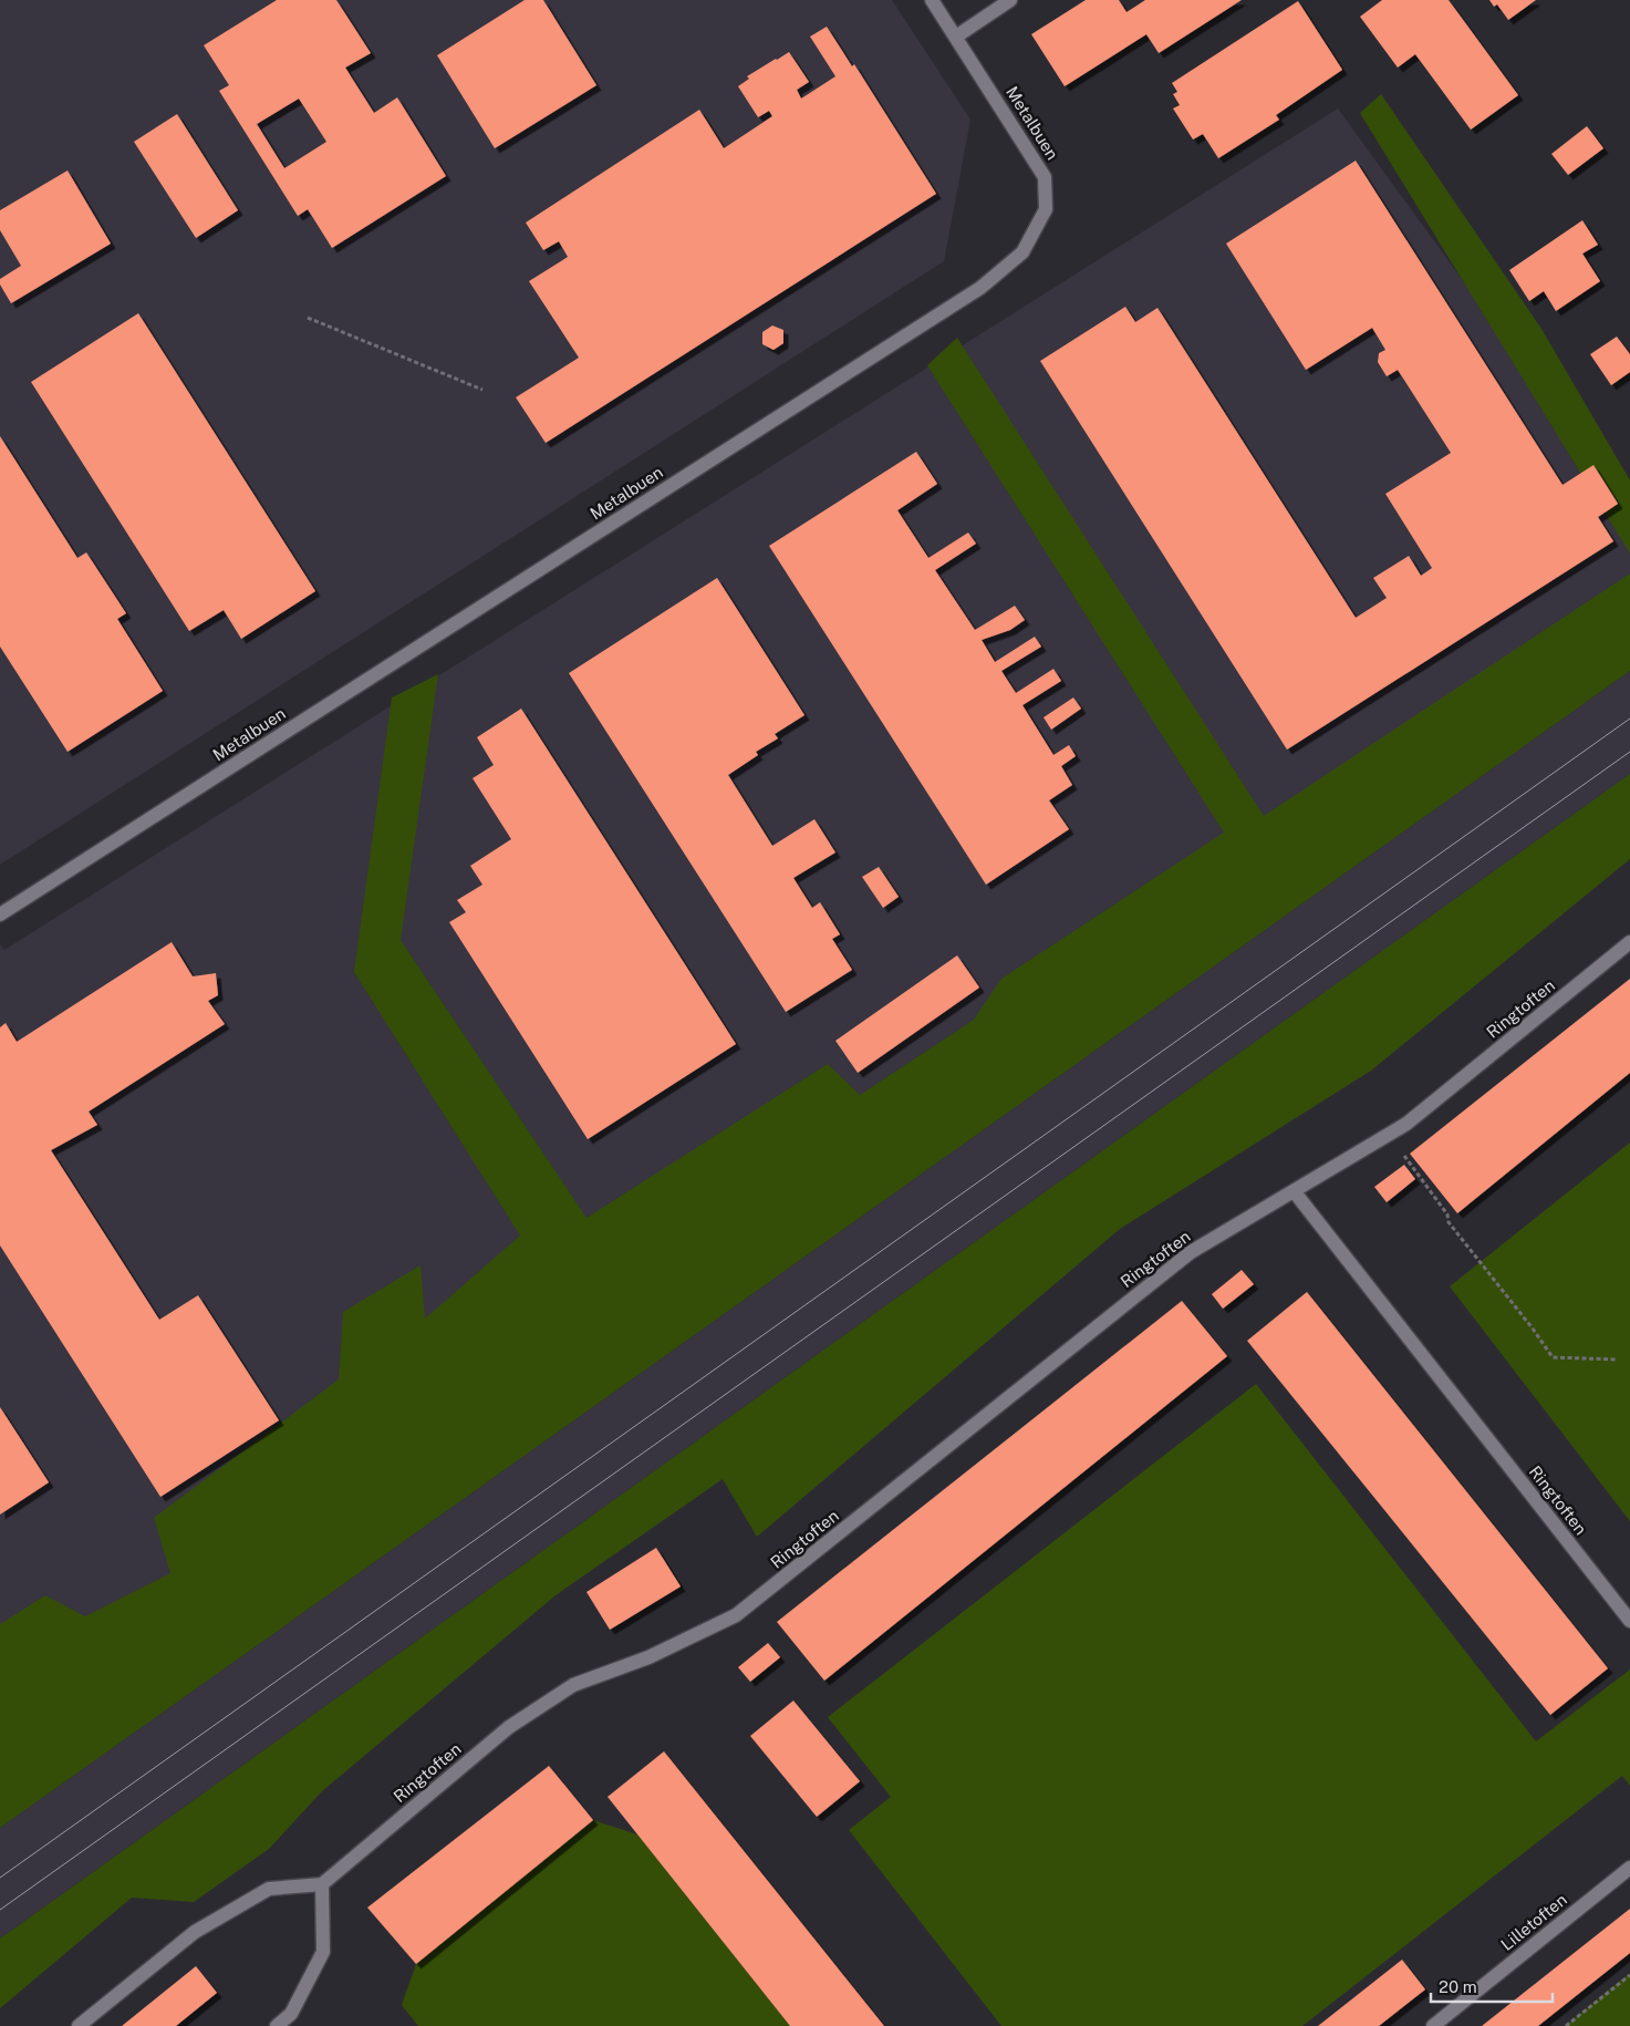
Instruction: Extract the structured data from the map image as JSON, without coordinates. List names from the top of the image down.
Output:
{
  "streets": {
    "street": ["Metalbuen", "Ringtoften", "Lilletoften"]
  },
  "scale_bar": "20 m"
}
